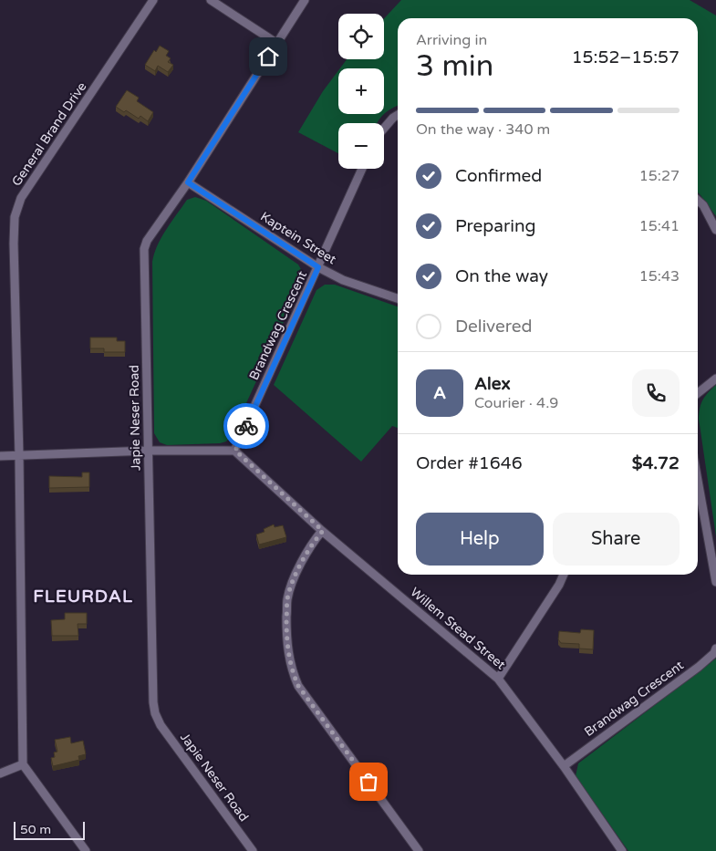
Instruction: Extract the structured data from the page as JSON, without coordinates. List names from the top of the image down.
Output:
{
  "streets": {
    "street": [
      "General Brand Drive",
      "Kaptein Street",
      "Brandwag Crescent",
      "Japie Neser Road",
      "Willem Stead Street"
    ]
  },
  "crossings": [
    ["Kaptein Street", "Brandwag Crescent"],
    ["Kaptein Street", "Japie Neser Road"],
    ["Brandwag Crescent", "Willem Stead Street"]
  ],
  "districts": ["FLEURDAL"],
  "scale_bar": "50 m",
  "page": {
    "map_buttons": ["+", "−"],
    "heading": ["3 min", "Arriving in", "15:52–15:57"],
    "panel": [
      "Alex",
      "Courier · 4.9",
      "Order #1646",
      "$4.72"
    ],
    "bar": "On the way · 340 m",
    "list": [
      ["Confirmed", "15:27"],
      ["Preparing", "15:41"],
      ["On the way", "15:43"],
      "Delivered"
    ],
    "round": "A",
    "buttons": ["Help", "Share"],
    "scale": "50 m"
  }
}
